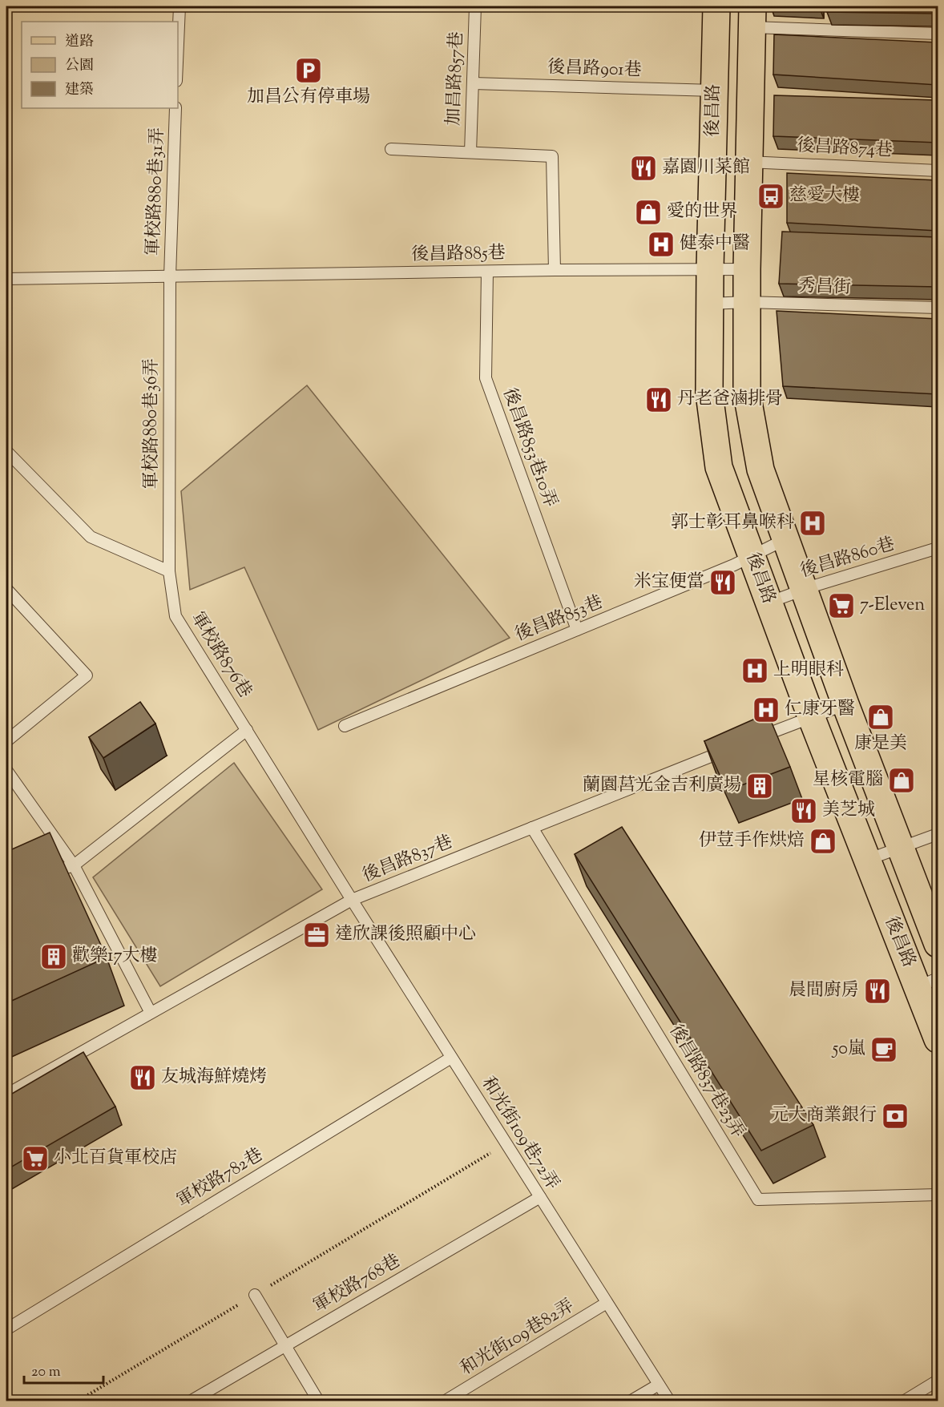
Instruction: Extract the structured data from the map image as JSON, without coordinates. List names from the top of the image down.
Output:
{
  "streets": {
    "main road": ["後昌路"],
    "lane": [
      "後昌路901巷",
      "加昌路857巷",
      "後昌路874巷",
      "軍校路880巷31弄",
      "後昌路885巷",
      "秀昌街",
      "軍校路880巷36弄",
      "後昌路853巷10弄",
      "後昌路860巷",
      "後昌路853巷",
      "軍校路876巷",
      "後昌路837巷",
      "後昌路837巷23弄",
      "和光街109巷72弄",
      "軍校路782巷",
      "軍校路768巷",
      "和光街109巷82弄"
    ]
  },
  "crossings": [
    ["後昌路901巷", "加昌路857巷"],
    ["後昌路901巷", "後昌路"],
    ["後昌路", "後昌路874巷"],
    ["後昌路", "後昌路885巷"],
    ["後昌路", "秀昌街"],
    ["後昌路", "後昌路860巷"],
    ["後昌路", "後昌路853巷"],
    ["軍校路880巷31弄", "後昌路885巷"],
    ["軍校路880巷31弄", "軍校路880巷36弄"],
    ["後昌路885巷", "軍校路880巷36弄"],
    ["後昌路885巷", "後昌路853巷10弄"],
    ["軍校路880巷36弄", "軍校路876巷"],
    ["後昌路853巷10弄", "後昌路853巷"],
    ["軍校路876巷", "後昌路837巷"],
    ["軍校路876巷", "和光街109巷72弄"],
    ["後昌路837巷", "後昌路837巷23弄"],
    ["後昌路837巷", "和光街109巷72弄"],
    ["和光街109巷72弄", "軍校路782巷"],
    ["和光街109巷72弄", "軍校路768巷"],
    ["和光街109巷72弄", "和光街109巷82弄"]
  ],
  "places": {
    "parking": ["加昌公有停車場"],
    "restaurant": [
      "嘉園川菜館",
      "丹老爸滷排骨",
      "米宝便當",
      "美芝城",
      "晨間廚房",
      "友城海鮮燒烤"
    ],
    "bus stop": ["慈愛大樓"],
    "shop": [
      "愛的世界",
      "康是美",
      "星核電腦",
      "伊荳手作烘焙"
    ],
    "hospital": [
      "健泰中醫",
      "郭士彰耳鼻喉科",
      "上明眼科",
      "仁康牙醫"
    ],
    "supermarket": ["7-Eleven", "小北百貨軍校店"],
    "building": ["蘭園莒光金吉利廣場", "歡樂17大樓"],
    "office": ["達欣課後照顧中心"],
    "cafe": ["50嵐"],
    "bank": ["元大商業銀行"]
  },
  "legend": ["道路", "公園", "建築"],
  "scale_bar": "20 m"
}
